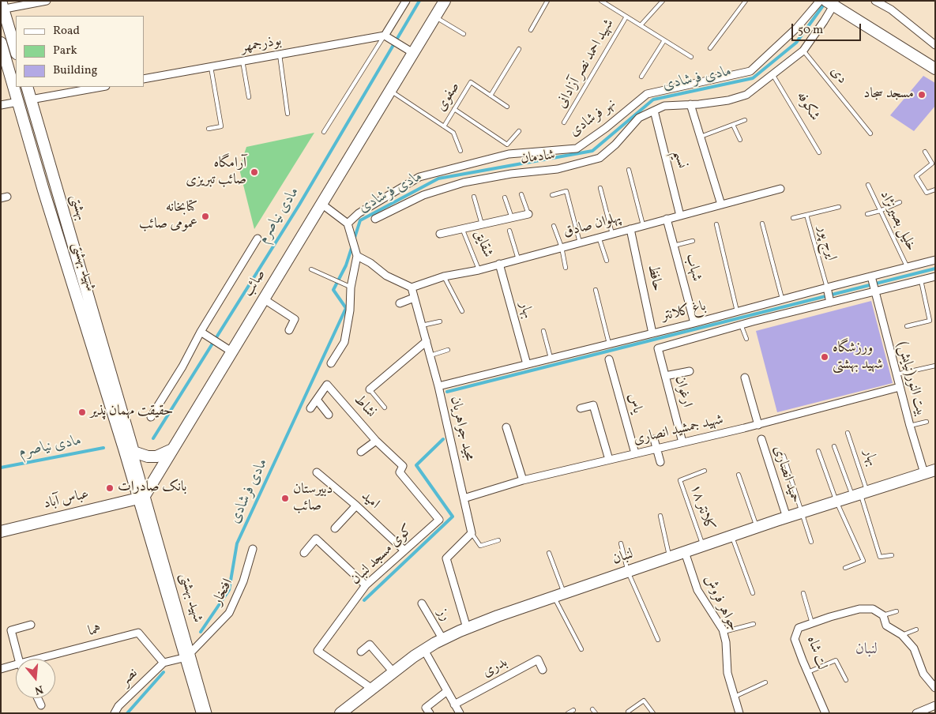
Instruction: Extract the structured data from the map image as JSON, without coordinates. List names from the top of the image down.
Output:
{
  "streets": {
    "main road": [
      "بهشتی",
      "شهید بهشتی",
      "صائب",
      "عباس آباد",
      "لنبان"
    ],
    "street": [
      "بوذرجمهر",
      "نهر فرشادی",
      "شادمان",
      "نسیم",
      "پهلوان صادق",
      "شقایق",
      "شهاب",
      "حافظ",
      "بهار",
      "باغ کلانتر",
      "بیت النور(نیایش)",
      "ارغوان",
      "یاس",
      "نشاط",
      "مجید جواهریان",
      "شهید جمشید انصاری",
      "حمید انصاری",
      "امید",
      "کوی مسجد لنبان",
      "افتخار",
      "جواهر فروش",
      "رز",
      "هما",
      "لت شاه",
      "بدری",
      "نصر"
    ],
    "lane": [
      "شهید احمد نصر آزادانی",
      "دی",
      "صفوی",
      "شکوفه",
      "خلیل بصیرنژاد",
      "ایرج پور",
      "کلانتر ۱۸"
    ]
  },
  "crossings": [
    ["دی", "شادمان"],
    ["صفوی", "صائب"],
    ["شکوفه", "شادمان"],
    ["نهر فرشادی", "شادمان"],
    ["شادمان", "نسیم"],
    ["نسیم", "پهلوان صادق"],
    ["خلیل بصیرنژاد", "باغ کلانتر"],
    ["پهلوان صادق", "شقایق"],
    ["پهلوان صادق", "شهاب"],
    ["پهلوان صادق", "حافظ"],
    ["پهلوان صادق", "بهار"],
    ["پهلوان صادق", "مجید جواهریان"],
    ["ایرج پور", "باغ کلانتر"],
    ["شهید بهشتی", "صائب"],
    ["شهید بهشتی", "عباس آباد"],
    ["شهید بهشتی", "افتخار"],
    ["شهاب", "باغ کلانتر"],
    ["حافظ", "باغ کلانتر"],
    ["صائب", "عباس آباد"],
    ["بهار", "باغ کلانتر"],
    ["بهار", "لنبان"],
    ["باغ کلانتر", "بیت النور(نیایش)"],
    ["باغ کلانتر", "ارغوان"],
    ["باغ کلانتر", "مجید جواهریان"],
    ["بیت النور(نیایش)", "شهید جمشید انصاری"],
    ["بیت النور(نیایش)", "لنبان"],
    ["ارغوان", "شهید جمشید انصاری"],
    ["یاس", "شهید جمشید انصاری"],
    ["نشاط", "مجید جواهریان"],
    ["نشاط", "کوی مسجد لنبان"],
    ["مجید جواهریان", "شهید جمشید انصاری"],
    ["حمید انصاری", "لنبان"],
    ["امید", "کوی مسجد لنبان"],
    ["کلانتر ۱۸", "لنبان"],
    ["کوی مسجد لنبان", "لنبان"],
    ["لنبان", "جواهر فروش"],
    ["لنبان", "رز"],
    ["هما", "نصر"]
  ],
  "districts": ["لنبان"],
  "water": ["مادی فرشادی", "مادی نیاصرم"],
  "places": [
    "مسجد سجاد",
    "آرامگاه صائب تبریزی",
    "کتابخانه عمومی صائب",
    "ورزشگاه شهید بهشتی",
    "حقیقت مهمان پذیر",
    "بانک صادرات",
    "دبیرستان صائب"
  ],
  "legend": ["Road", "Park", "Building"],
  "scale_bar": "50 m",
  "north": "bottom"
}
